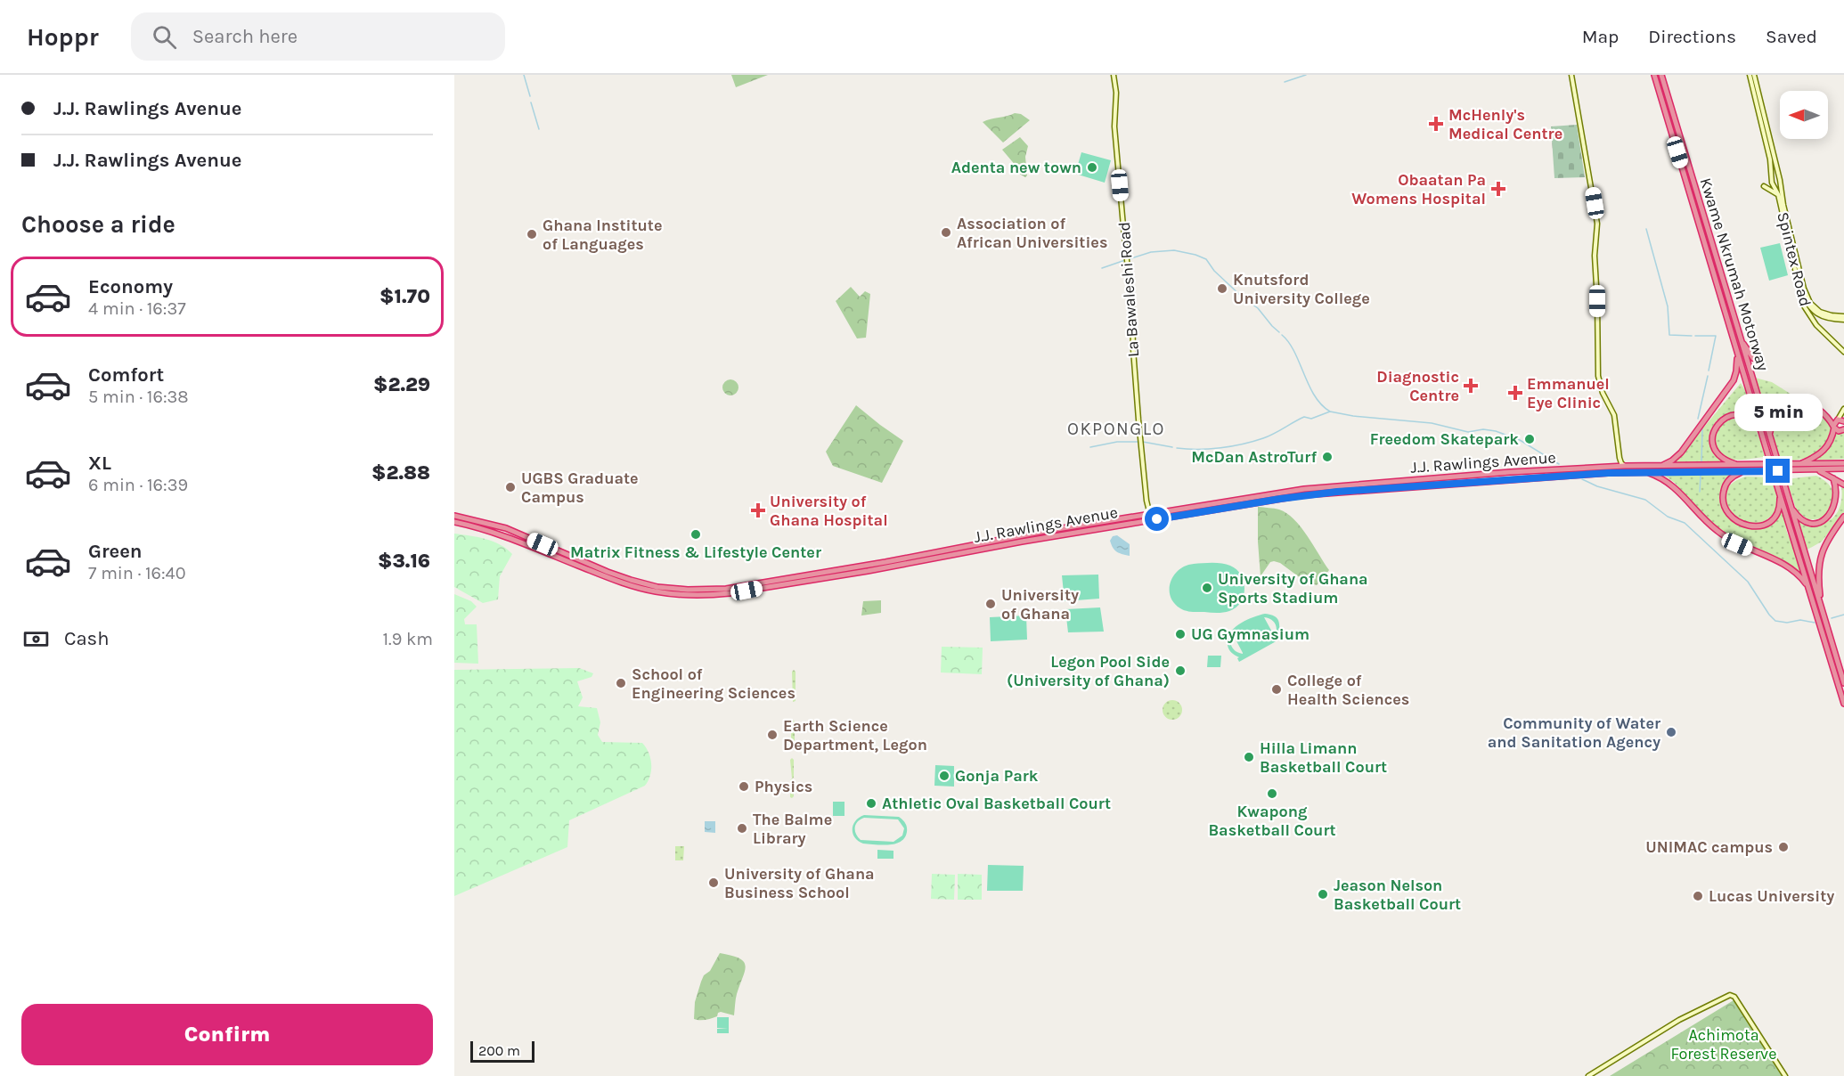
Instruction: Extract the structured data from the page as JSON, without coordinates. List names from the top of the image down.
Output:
{
  "streets": {
    "highway": ["Kwame Nkrumah Motorway", "J.J. Rawlings Avenue"],
    "main road": ["Spintex Road", "La Bawaleshi Road"]
  },
  "crossings": [
    ["La Bawaleshi Road", "J.J. Rawlings Avenue"]
  ],
  "districts": ["OKPONGLO"],
  "parks": ["Achimota Forest Reserve"],
  "places": {
    "health": [
      "McHenly's Medical Centre",
      "Obaatan Pa Womens Hospital",
      "Diagnostic Centre",
      "Emmanuel Eye Clinic",
      "University of Ghana Hospital"
    ],
    "other": [
      "Adenta new town",
      "Association of African Universities",
      "Ghana Institute of Languages",
      "Knutsford University College",
      "Freedom Skatepark",
      "McDan AstroTurf",
      "UGBS Graduate Campus",
      "Matrix Fitness & Lifestyle Center",
      "University of Ghana Sports Stadium",
      "University of Ghana",
      "UG Gymnasium",
      "Legon Pool Side (University of Ghana)",
      "School of Engineering Sciences",
      "College of Health Sciences",
      "Community of Water and Sanitation Agency",
      "Earth Science Department, Legon",
      "Hilla Limann Basketball Court",
      "Gonja Park",
      "Physics",
      "Kwapong Basketball Court",
      "Athletic Oval Basketball Court",
      "The Balme Library",
      "UNIMAC campus",
      "University of Ghana Business School",
      "Jeason Nelson Basketball Court",
      "Lucas University"
    ]
  },
  "scale_bar": "200 m",
  "north": "left",
  "page": {
    "header": "Hoppr",
    "search": "Search here",
    "nav": ["Map", "Directions", "Saved"],
    "banner": ["J.J. Rawlings Avenue", "J.J. Rawlings Avenue"],
    "heading": "Choose a ride",
    "list": [
      {
        "name": "Economy",
        "note": "4 min · 16:37",
        "value": "$1.70"
      },
      {
        "name": "Comfort",
        "note": "5 min · 16:38",
        "value": "$2.29"
      },
      {
        "name": "XL",
        "note": "6 min · 16:39",
        "value": "$2.88"
      },
      {
        "name": "Green",
        "note": "7 min · 16:40",
        "value": "$3.16"
      }
    ],
    "bubble": "5 min",
    "pay": ["Cash", "1.9 km"],
    "buttons": "Confirm",
    "scale": "200 m"
  }
}
